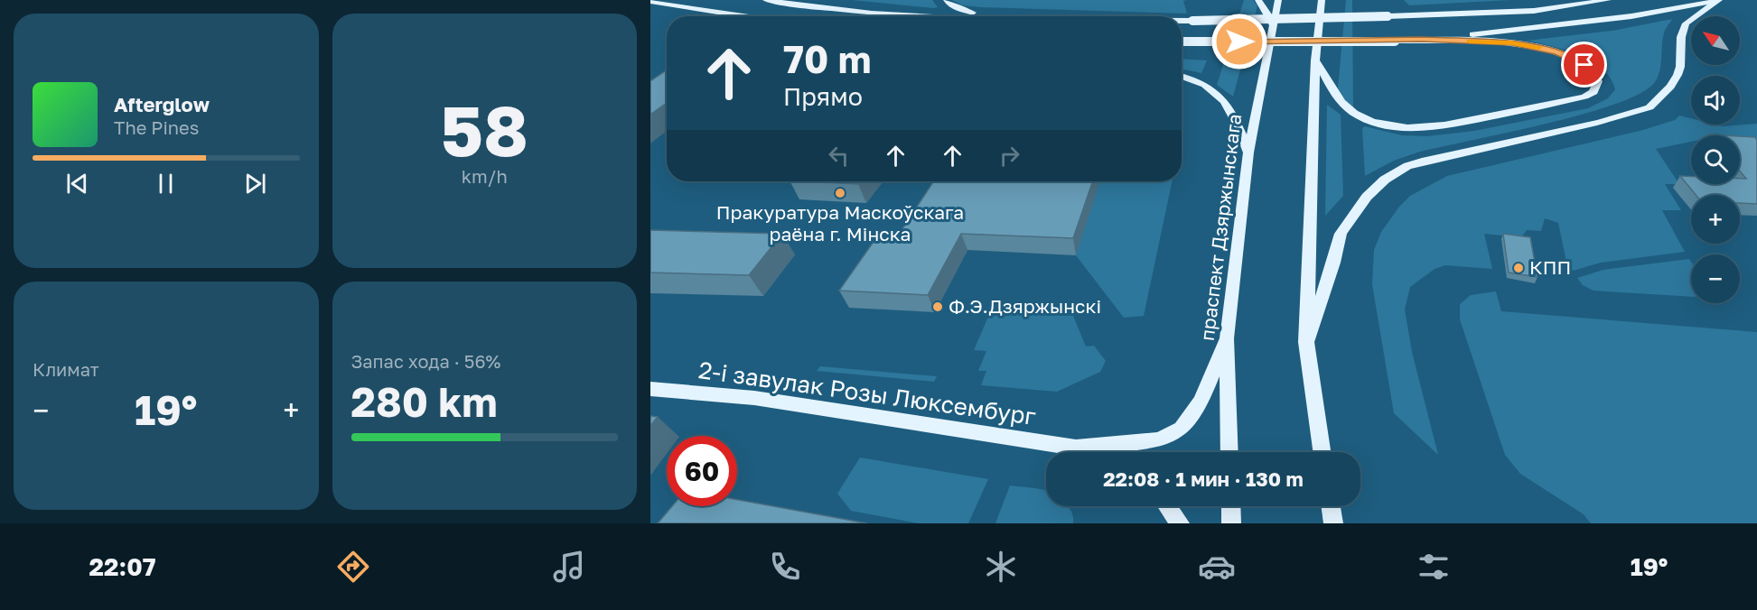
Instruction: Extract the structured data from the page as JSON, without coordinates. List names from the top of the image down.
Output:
{
  "streets": {
    "main road": ["праспект Дзяржынскага", "2-і завулак Розы Люксембург"]
  },
  "crossings": [
    ["праспект Дзяржынскага", "2-і завулак Розы Люксембург"]
  ],
  "places": ["Пракуратура Маскоўскага раёна г. Мінска", "КПП", "Ф.Э.Дзяржынскі"],
  "north": "top left",
  "page": {
    "tile": [
      ["58", "km/h"],
      "Климат",
      ["Запас хода · 56%", "280 km"]
    ],
    "map_buttons": ["+", "−"],
    "turn": ["70 m", "Прямо"],
    "song": ["Afterglow", "The Pines"],
    "heat": ["−", "19°", "+"],
    "limit": "60",
    "trip": "22:08 · 1 мин · 130 m",
    "tabs": ["22:07", "19°"]
  }
}
